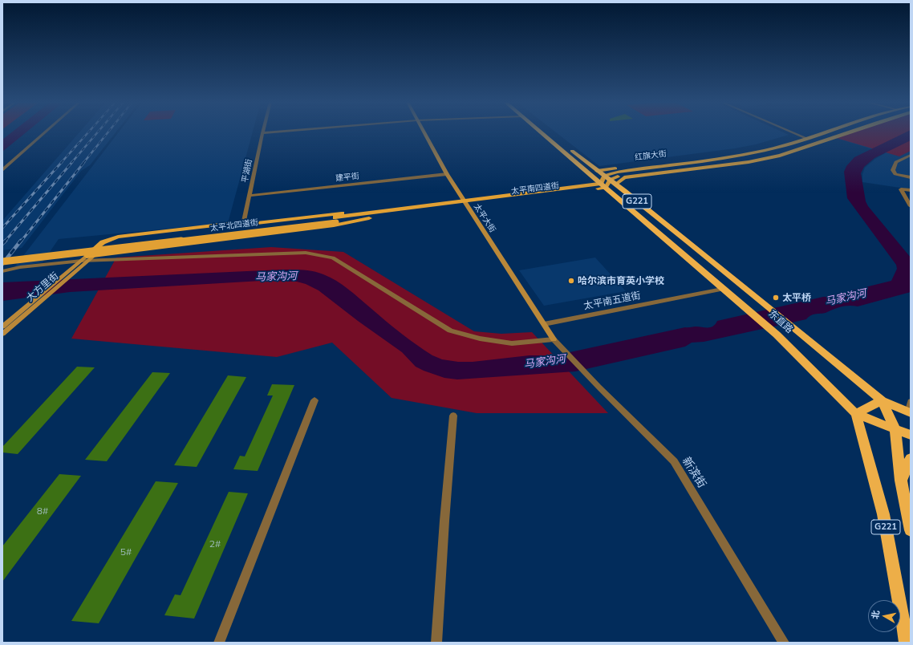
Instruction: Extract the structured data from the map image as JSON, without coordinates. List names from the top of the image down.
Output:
{
  "streets": {
    "highway": ["G221", "东直路"],
    "main road": [
      "红旗大街",
      "太平南四道街",
      "太平大街",
      "太平北四道街",
      "大方里街"
    ],
    "street": [
      "平湖街",
      "建平街",
      "太平南五道街",
      "新滨街"
    ]
  },
  "crossings": [
    ["红旗大街", "东直路"],
    ["平湖街", "建平街"],
    ["建平街", "太平大街"],
    ["太平南四道街", "太平大街"],
    ["太平南四道街", "太平北四道街"],
    ["太平南四道街", "东直路"],
    ["太平大街", "太平北四道街"],
    ["太平大街", "太平南五道街"],
    ["太平大街", "新滨街"],
    ["太平南五道街", "东直路"]
  ],
  "water": ["马家沟河"],
  "places": ["哈尔滨市育英小学校", "太平桥"],
  "house_numbers": ["8#", "2#", "5#"],
  "north": "left"
}
